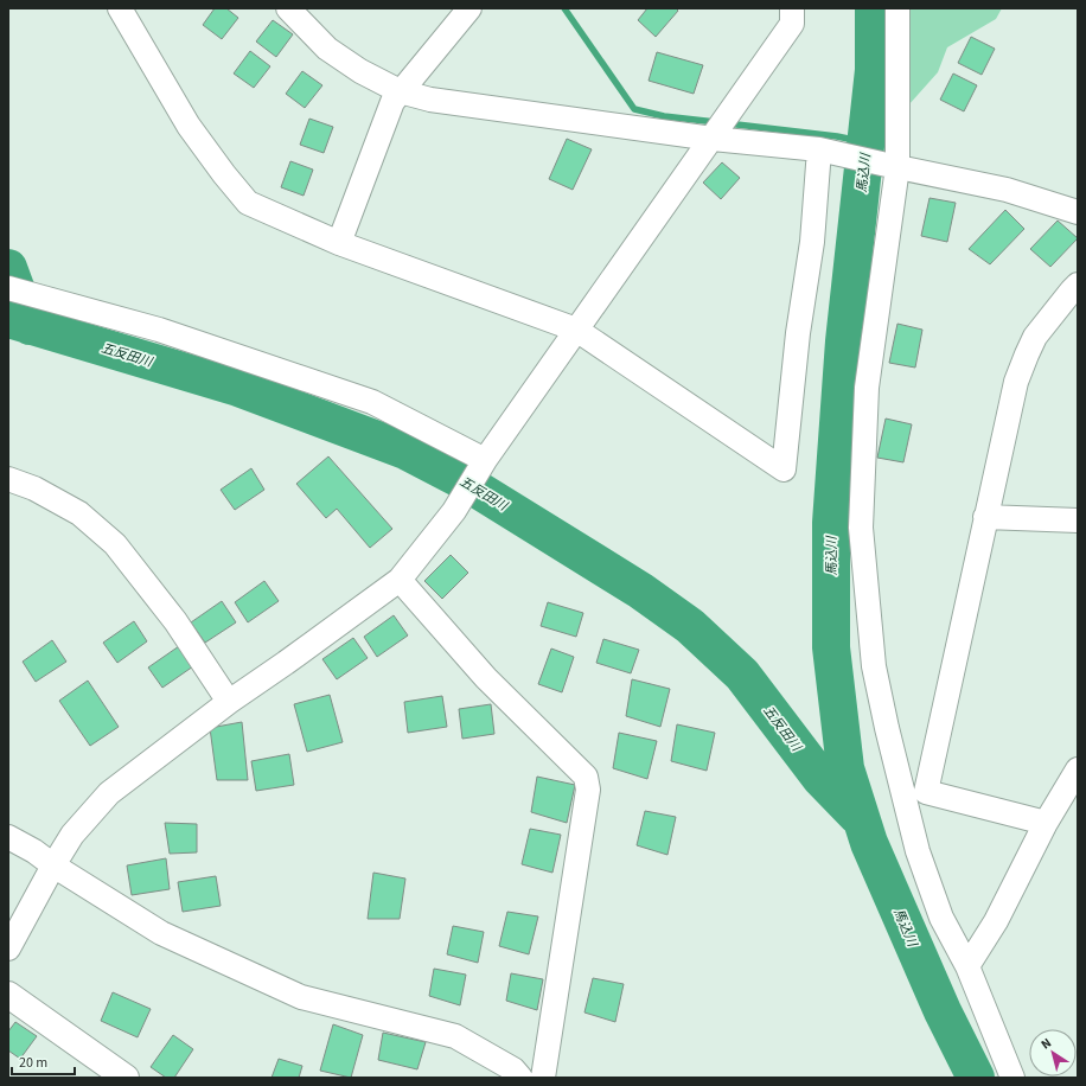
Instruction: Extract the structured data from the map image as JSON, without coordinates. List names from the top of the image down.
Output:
{
  "water": ["馬込川", "五反田川"],
  "scale_bar": "20 m",
  "north": "top left"
}
